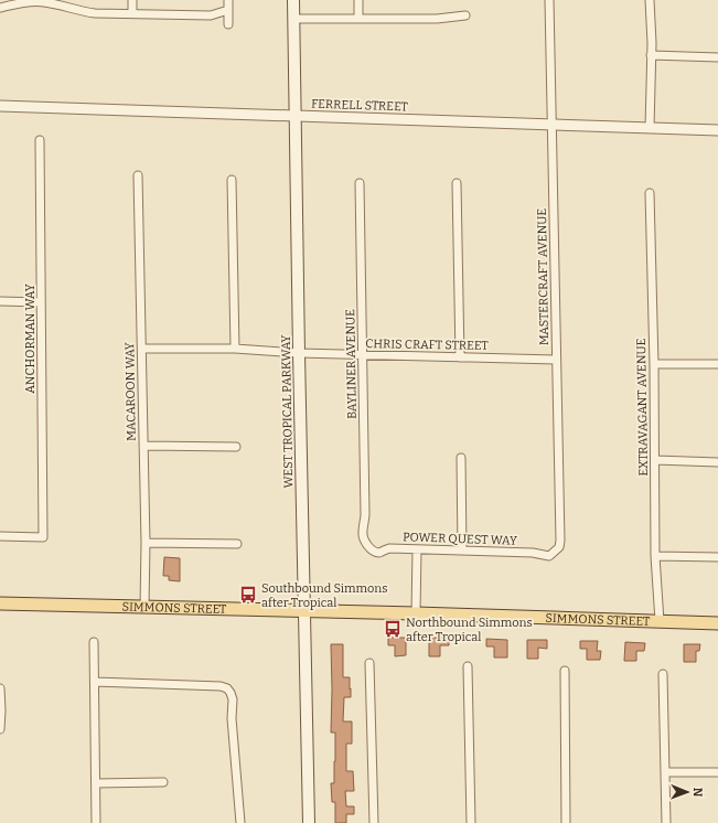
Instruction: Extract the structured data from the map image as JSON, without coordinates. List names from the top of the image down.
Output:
{
  "streets": {
    "main road": ["WEST TROPICAL PARKWAY", "SIMMONS STREET"],
    "street": [
      "FERRELL STREET",
      "MASTERCRAFT AVENUE",
      "ANCHORMAN WAY",
      "CHRIS CRAFT STREET",
      "BAYLINER AVENUE",
      "MACAROON WAY",
      "EXTRAVAGANT AVENUE",
      "POWER QUEST WAY"
    ]
  },
  "crossings": [
    ["FERRELL STREET", "MASTERCRAFT AVENUE"],
    ["FERRELL STREET", "WEST TROPICAL PARKWAY"],
    ["MASTERCRAFT AVENUE", "CHRIS CRAFT STREET"],
    ["MASTERCRAFT AVENUE", "POWER QUEST WAY"],
    ["CHRIS CRAFT STREET", "BAYLINER AVENUE"],
    ["CHRIS CRAFT STREET", "MACAROON WAY"],
    ["CHRIS CRAFT STREET", "WEST TROPICAL PARKWAY"],
    ["BAYLINER AVENUE", "POWER QUEST WAY"],
    ["MACAROON WAY", "SIMMONS STREET"],
    ["EXTRAVAGANT AVENUE", "SIMMONS STREET"],
    ["WEST TROPICAL PARKWAY", "SIMMONS STREET"]
  ],
  "places": {
    "bus stop": ["Southbound Simmons after Tropical", "Northbound Simmons after Tropical"]
  },
  "north": "right"
}
